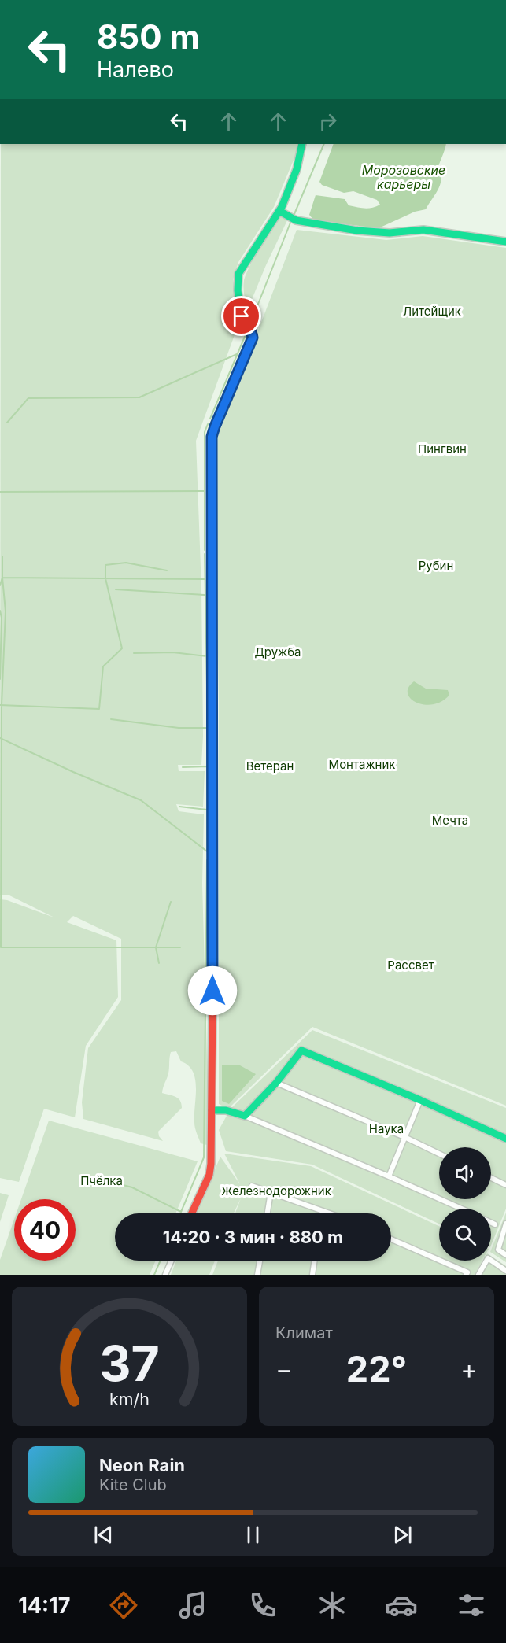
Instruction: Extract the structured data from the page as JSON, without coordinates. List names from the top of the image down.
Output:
{
  "water": ["Морозовские карьеры"],
  "parks": [
    "Литейщик",
    "Пингвин",
    "Рубин",
    "Дружба",
    "Монтажник",
    "Ветеран",
    "Мечта",
    "Рассвет",
    "Наука",
    "Пчёлка",
    "Железнодорожник"
  ],
  "page": {
    "turn": ["850 m", "Налево"],
    "limit": "40",
    "trip": "14:20 · 3 мин · 880 m",
    "tile": "Климат",
    "heat": ["−", "22°", "+"],
    "song": ["Neon Rain", "Kite Club"],
    "tabs": "14:17",
    "gauge": ["37", "km/h"]
  }
}
